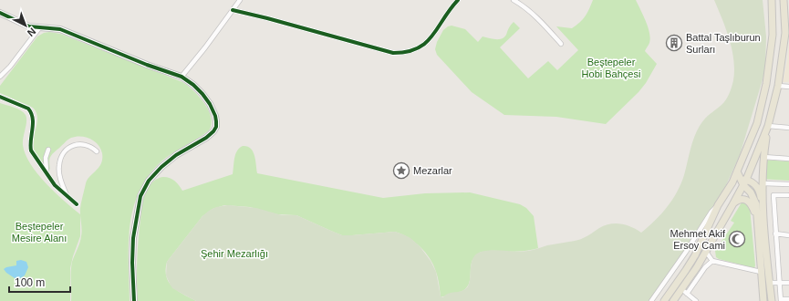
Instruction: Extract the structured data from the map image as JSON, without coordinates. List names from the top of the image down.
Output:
{
  "parks": ["Beştepeler Hobi Bahçesi", "Beştepeler Mesire Alanı", "Şehir Mezarlığı"],
  "places": {
    "building": ["Battal Taşlıburun Surları"],
    "place": ["Mezarlar"],
    "mosque": ["Mehmet Akif Ersoy Cami"]
  },
  "scale_bar": "100 m",
  "north": "bottom right"
}
